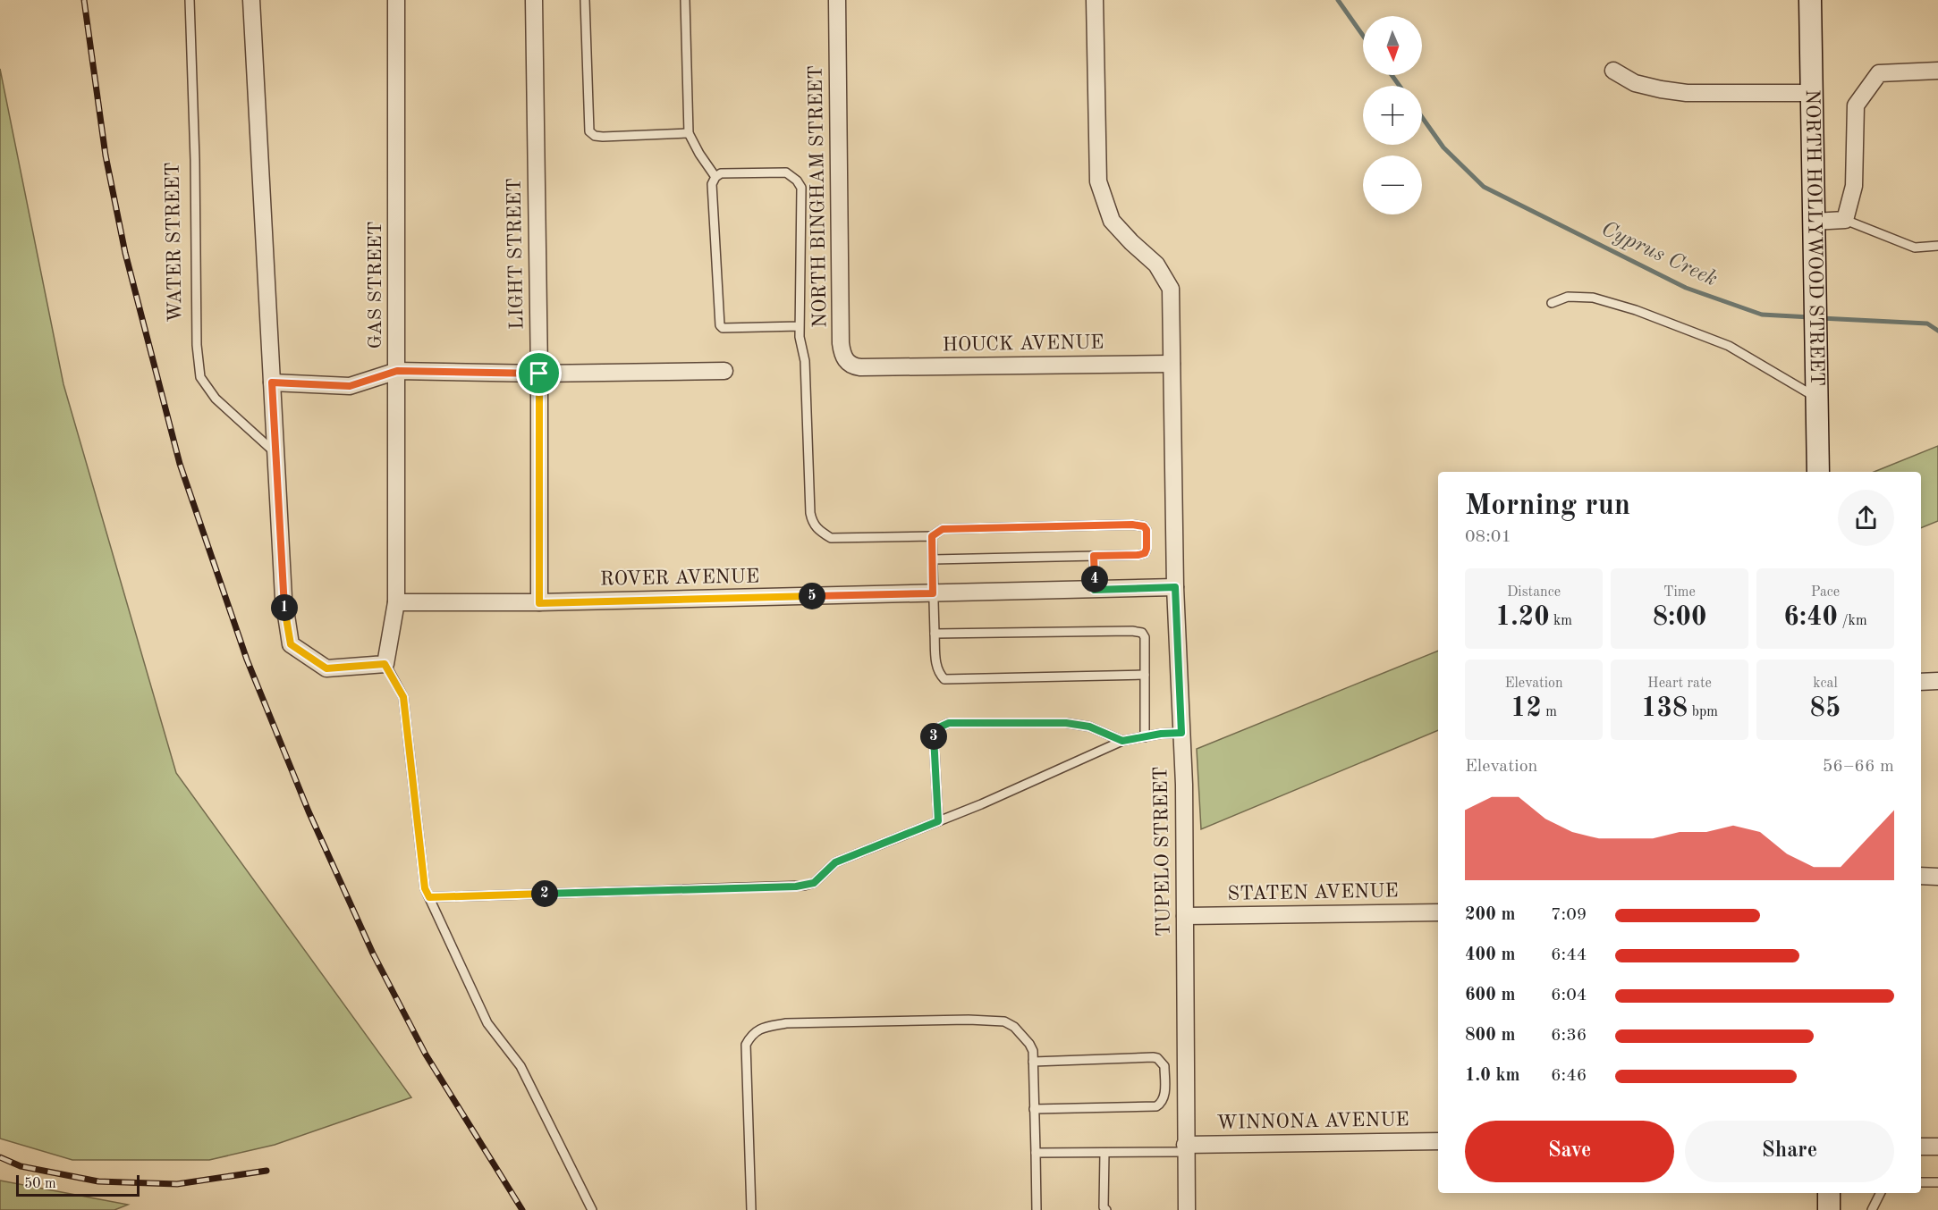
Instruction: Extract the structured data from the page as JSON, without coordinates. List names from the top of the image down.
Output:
{
  "streets": {
    "main road": ["NORTH HOLLYWOOD STREET"],
    "street": [
      "NORTH BINGHAM STREET",
      "LIGHT STREET",
      "GAS STREET",
      "HOUCK AVENUE",
      "ROVER AVENUE",
      "TUPELO STREET",
      "STATEN AVENUE",
      "WINNONA AVENUE"
    ],
    "lane": ["WATER STREET"]
  },
  "crossings": [
    ["NORTH BINGHAM STREET", "HOUCK AVENUE"],
    ["LIGHT STREET", "ROVER AVENUE"],
    ["GAS STREET", "ROVER AVENUE"],
    ["HOUCK AVENUE", "TUPELO STREET"],
    ["ROVER AVENUE", "TUPELO STREET"],
    ["TUPELO STREET", "STATEN AVENUE"],
    ["TUPELO STREET", "WINNONA AVENUE"]
  ],
  "water": ["Cyprus Creek"],
  "scale_bar": "50 m",
  "north": "bottom",
  "page": {
    "map_buttons": ["+", "−"],
    "heading": ["Morning run", "08:01"],
    "stats": [
      ["Distance", "1.20 km"],
      ["Time", "8:00"],
      ["Pace", "6:40 /km"],
      ["Elevation", "12 m"],
      ["Heart rate", "138 bpm"],
      ["kcal", "85"]
    ],
    "pins": [
      "4",
      "5",
      "1",
      "3",
      "2"
    ],
    "chart": ["Elevation", "56–66 m"],
    "list": [
      {
        "name": "200 m",
        "note": "7:09"
      },
      {
        "name": "400 m",
        "note": "6:44"
      },
      {
        "name": "600 m",
        "note": "6:04"
      },
      {
        "name": "800 m",
        "note": "6:36"
      },
      {
        "name": "1.0 km",
        "note": "6:46"
      }
    ],
    "buttons": ["Save", "Share"],
    "scale": "50 m"
  }
}
